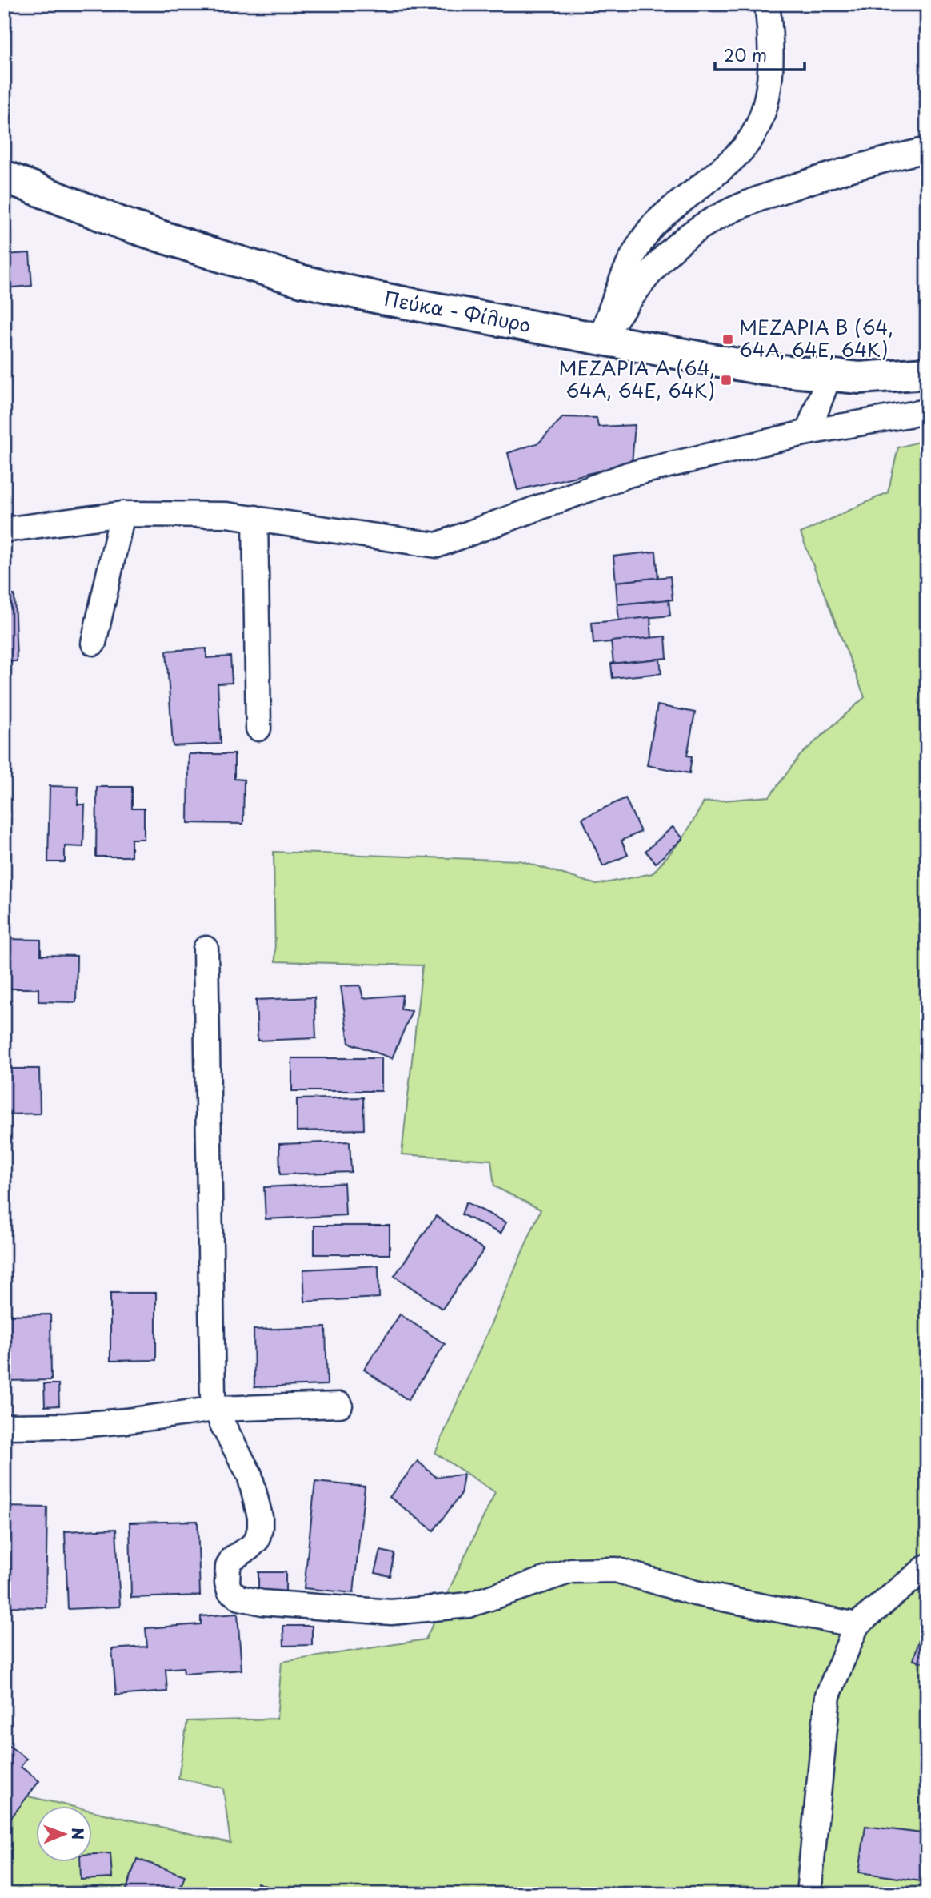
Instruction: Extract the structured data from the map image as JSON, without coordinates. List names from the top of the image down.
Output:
{
  "streets": {
    "main road": ["Πεύκα - Φίλυρο"]
  },
  "places": {
    "transit": ["ΜΕΖΑΡΙΑ B (64, 64Α, 64Ε, 64Κ)", "ΜΕΖΑΡΙΑ A (64, 64Α, 64Ε, 64Κ)"]
  },
  "scale_bar": "20 m",
  "north": "right"
}
